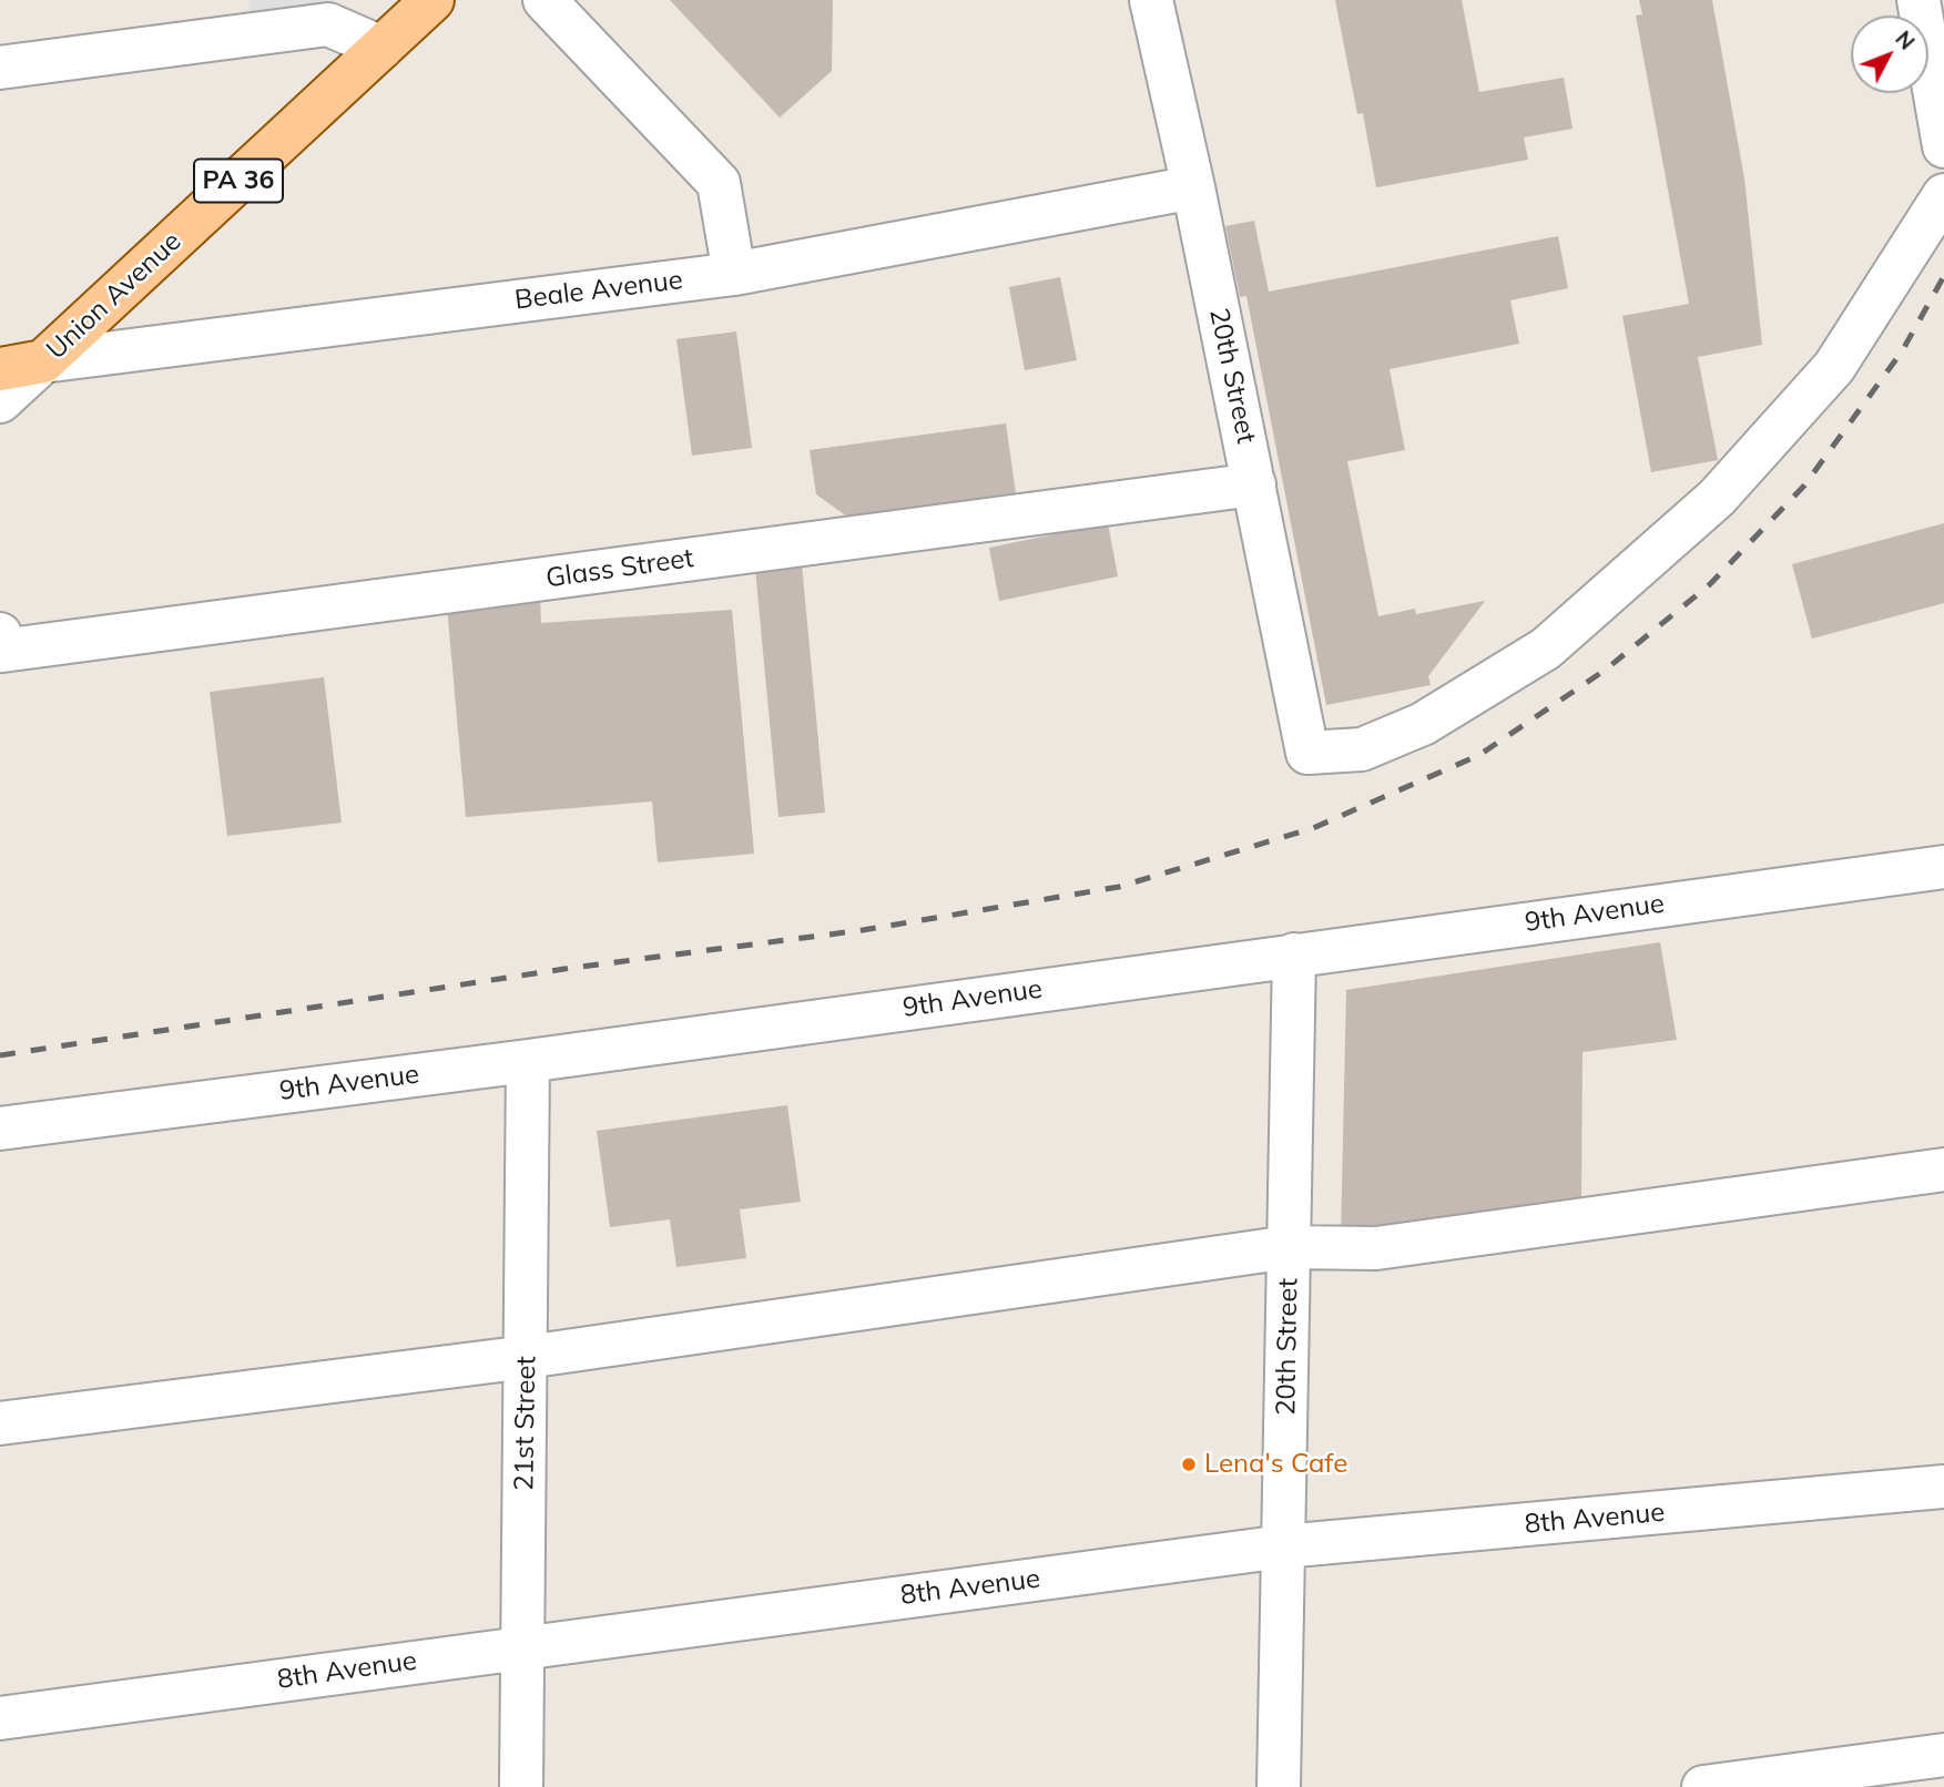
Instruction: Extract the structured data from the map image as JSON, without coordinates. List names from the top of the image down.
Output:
{
  "streets": {
    "main road": ["PA 36", "Beale Avenue", "Union Avenue"],
    "street": [
      "20th Street",
      "Glass Street",
      "9th Avenue",
      "21st Street",
      "8th Avenue"
    ]
  },
  "crossings": [
    ["Beale Avenue", "Union Avenue"],
    ["Beale Avenue", "20th Street"],
    ["20th Street", "Glass Street"],
    ["20th Street", "9th Avenue"],
    ["20th Street", "8th Avenue"],
    ["9th Avenue", "21st Street"],
    ["21st Street", "8th Avenue"]
  ],
  "places": ["Lena's Cafe"],
  "north": "top right"
}
